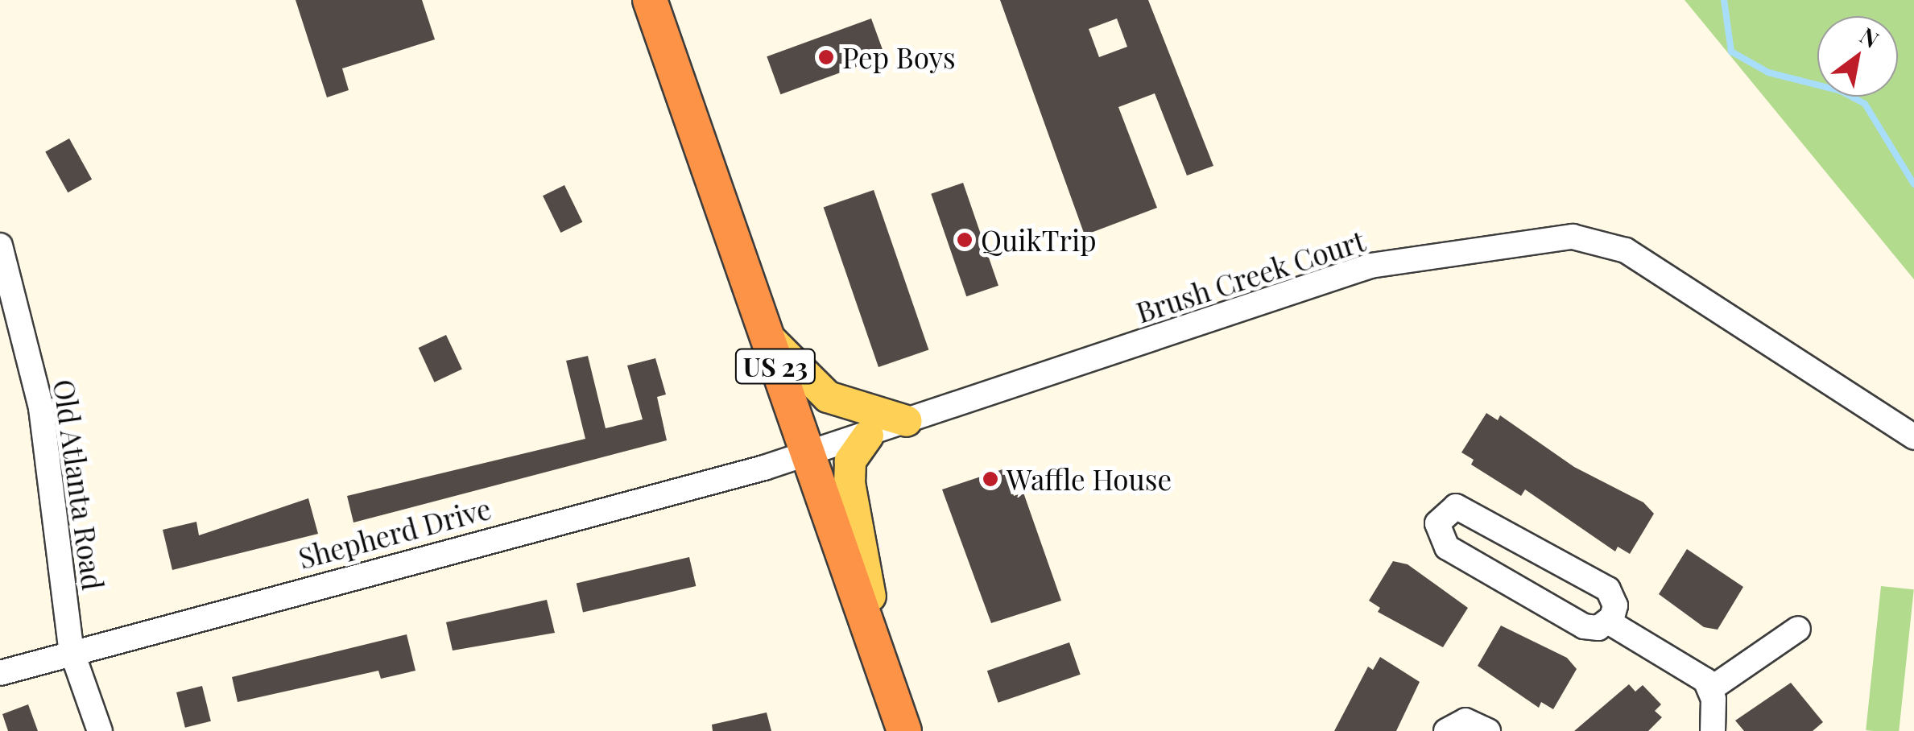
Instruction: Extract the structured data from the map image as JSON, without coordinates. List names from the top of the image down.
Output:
{
  "streets": {
    "highway": ["US 23"],
    "street": ["Brush Creek Court", "Old Atlanta Road", "Shepherd Drive"]
  },
  "crossings": [
    ["Brush Creek Court", "US 23"],
    ["Brush Creek Court", "Shepherd Drive"],
    ["US 23", "Shepherd Drive"],
    ["Old Atlanta Road", "Shepherd Drive"]
  ],
  "places": ["Pep Boys", "QuikTrip", "Waffle House"],
  "north": "top right"
}
